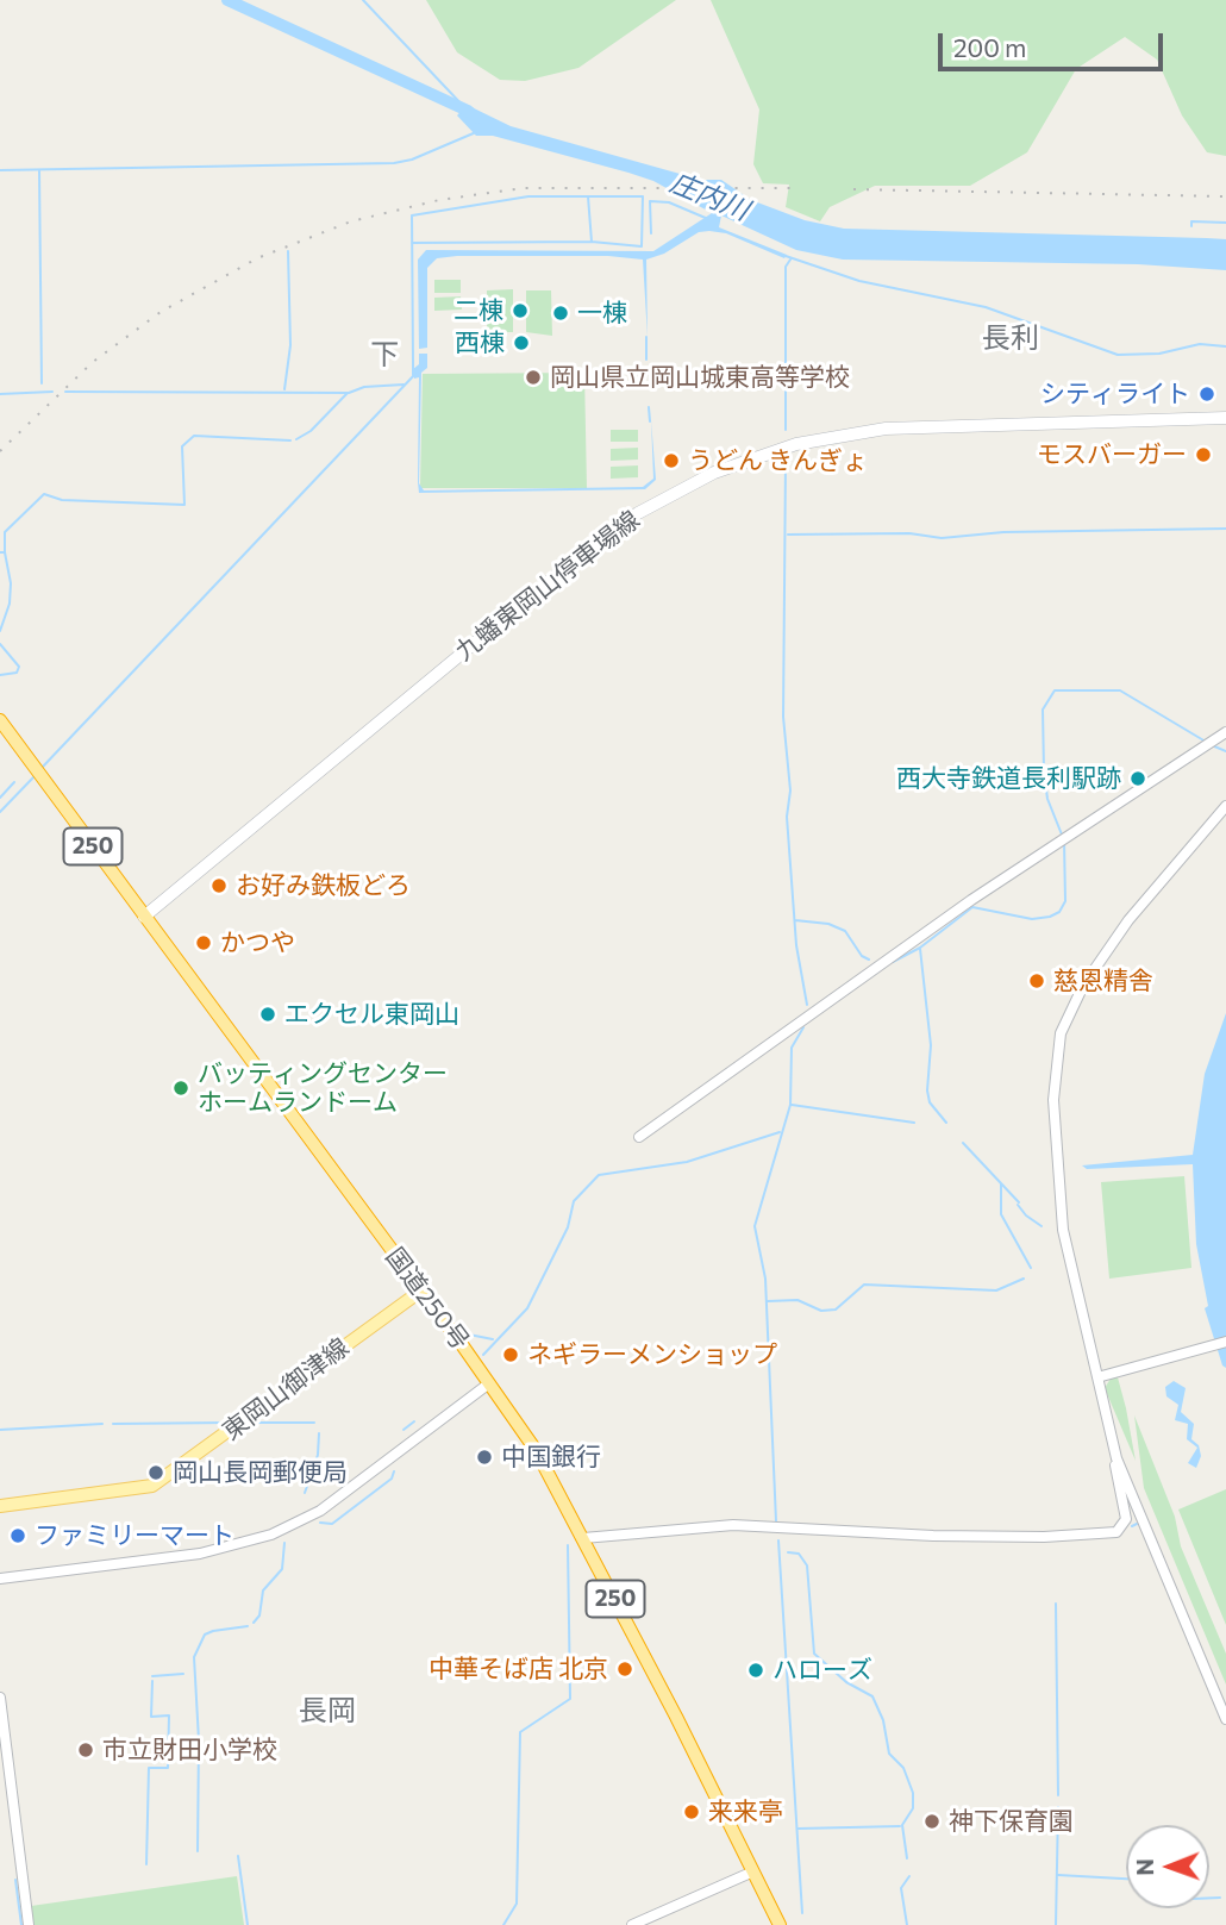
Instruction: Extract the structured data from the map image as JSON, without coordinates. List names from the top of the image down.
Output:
{
  "streets": {
    "highway": ["250", "国道250号"],
    "main road": ["九蟠東岡山停車場線", "東岡山御津線"]
  },
  "crossings": [
    ["九蟠東岡山停車場線", "国道250号"],
    ["国道250号", "東岡山御津線"]
  ],
  "districts": ["長利", "下", "長岡"],
  "water": ["庄内川"],
  "places": [
    "二棟",
    "一棟",
    "西棟",
    "岡山県立岡山城東高等学校",
    "シティライト",
    "モスバーガー",
    "うどん きんぎょ",
    "西大寺鉄道長利駅跡",
    "お好み鉄板どろ",
    "かつや",
    "慈恩精舎",
    "エクセル東岡山",
    "バッティングセンター ホームランドーム",
    "ネギラーメンショップ",
    "中国銀行",
    "岡山長岡郵便局",
    "ファミリーマート",
    "中華そば店 北京",
    "ハローズ",
    "市立財田小学校",
    "来来亭",
    "神下保育園"
  ],
  "scale_bar": "200 m",
  "north": "left"
}
